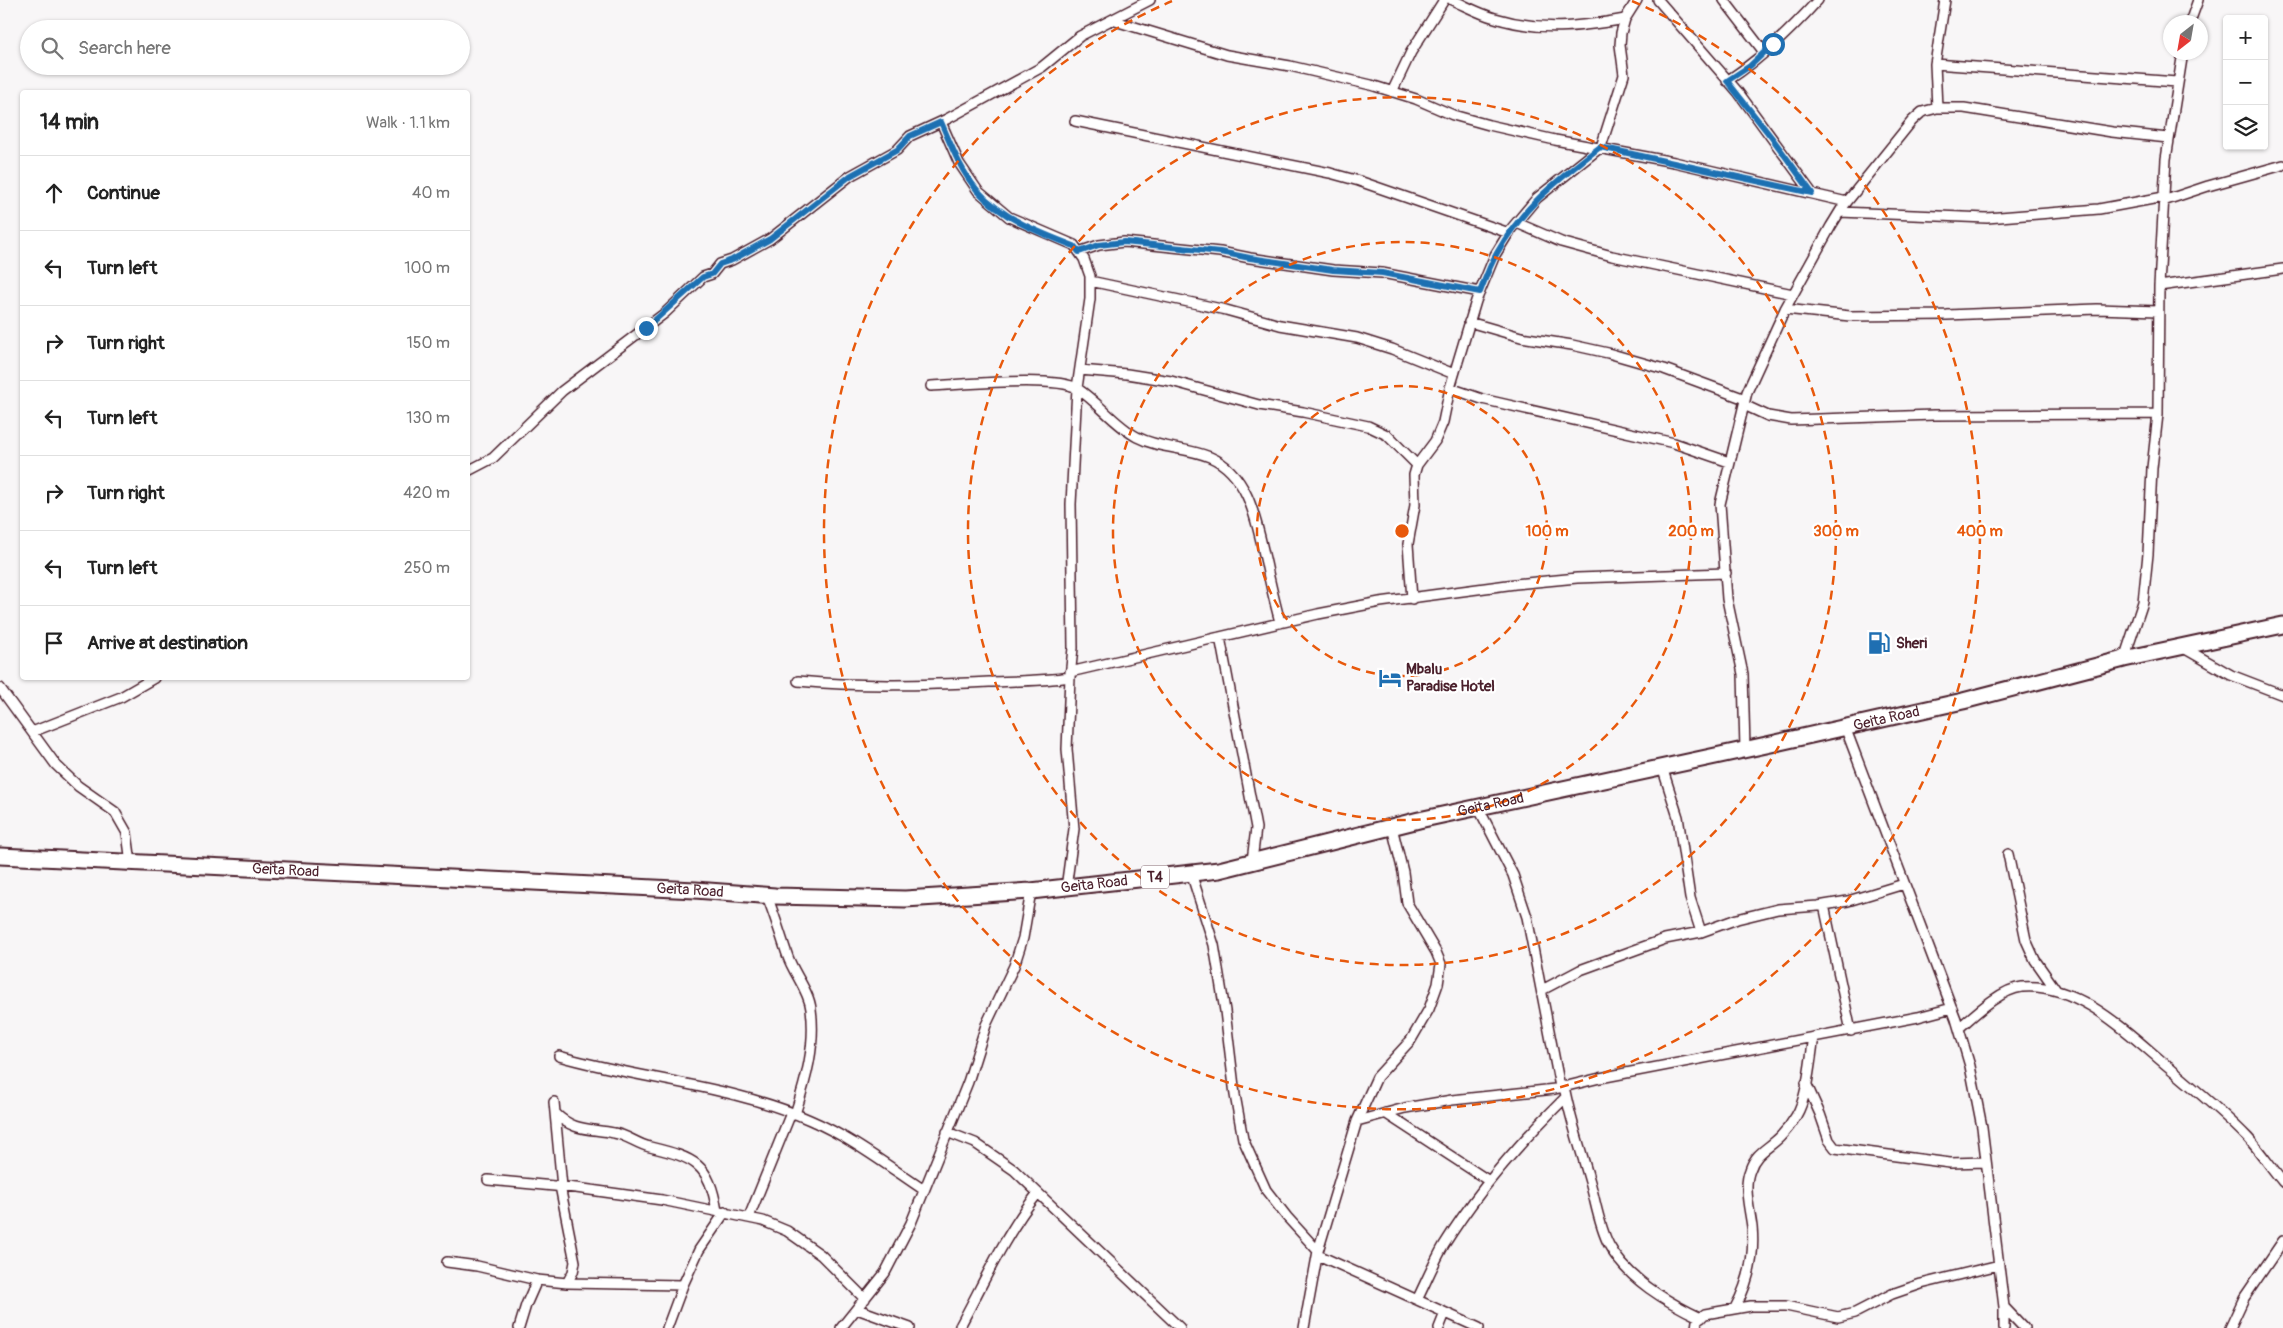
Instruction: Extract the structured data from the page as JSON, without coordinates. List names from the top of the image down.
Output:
{
  "streets": {
    "highway": ["Geita Road", "T4"]
  },
  "places": {
    "fuel station": ["Sheri"],
    "hotel": ["Mbalu Paradise Hotel"]
  },
  "north": "bottom left",
  "page": {
    "map_buttons": ["+", "−"],
    "search": "Search here",
    "heading": ["14 min", "Walk · 1.1 km"],
    "list": [
      ["Continue", "40 m"],
      ["Turn left", "100 m"],
      ["Turn right", "150 m"],
      ["Turn left", "130 m"],
      ["Turn right", "420 m"],
      ["Turn left", "250 m"],
      "Arrive at destination"
    ]
  },
  "rings": [
    "100 m",
    "200 m",
    "300 m",
    "400 m"
  ]
}
